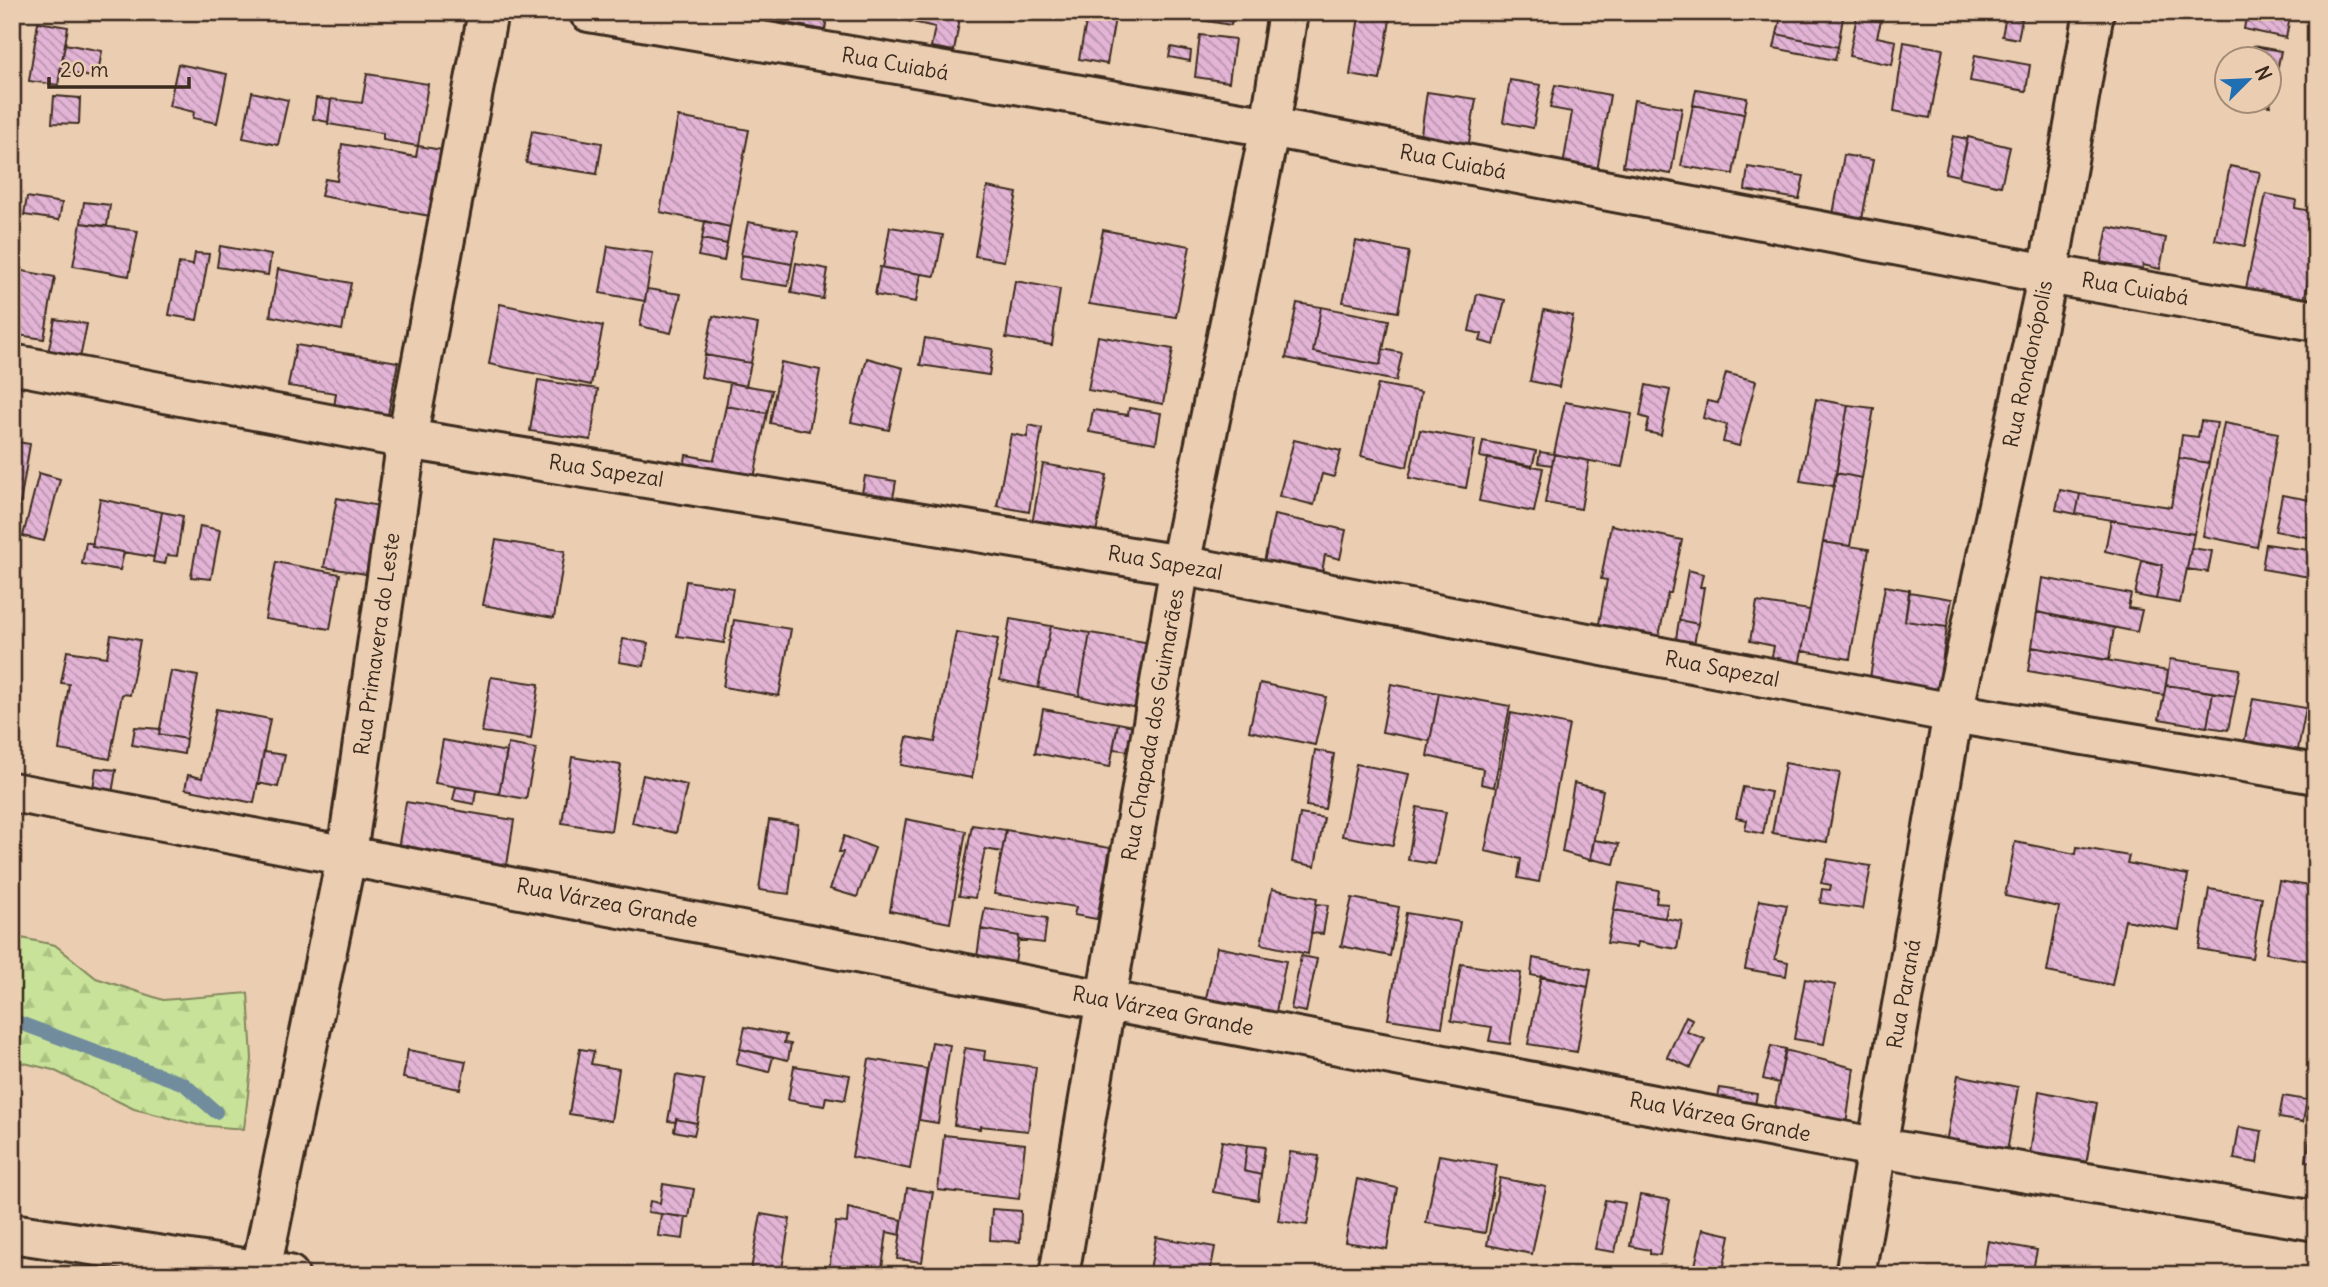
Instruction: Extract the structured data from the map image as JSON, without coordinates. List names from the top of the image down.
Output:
{
  "streets": {
    "street": [
      "Rua Cuiabá",
      "Rua Rondonópolis",
      "Rua Sapezal",
      "Rua Primavera do Leste",
      "Rua Chapada dos Guimarães",
      "Rua Várzea Grande",
      "Rua Paraná"
    ]
  },
  "crossings": [
    ["Rua Cuiabá", "Rua Rondonópolis"],
    ["Rua Cuiabá", "Rua Chapada dos Guimarães"],
    ["Rua Rondonópolis", "Rua Sapezal"],
    ["Rua Rondonópolis", "Rua Paraná"],
    ["Rua Sapezal", "Rua Primavera do Leste"],
    ["Rua Sapezal", "Rua Chapada dos Guimarães"],
    ["Rua Sapezal", "Rua Paraná"],
    ["Rua Primavera do Leste", "Rua Várzea Grande"],
    ["Rua Chapada dos Guimarães", "Rua Várzea Grande"],
    ["Rua Várzea Grande", "Rua Paraná"]
  ],
  "scale_bar": "20 m",
  "north": "top right"
}
